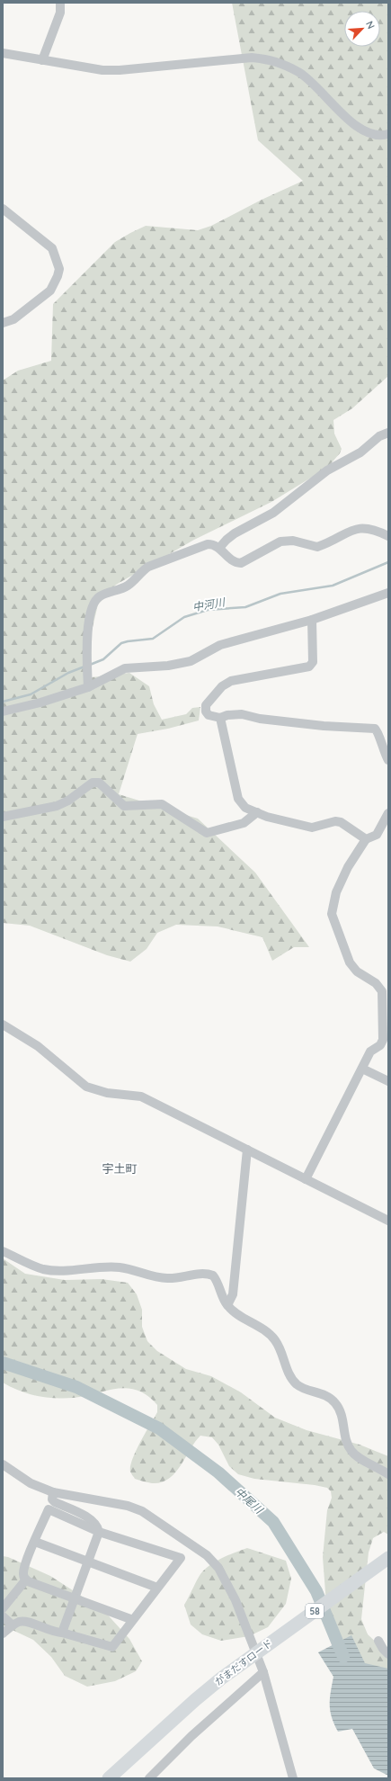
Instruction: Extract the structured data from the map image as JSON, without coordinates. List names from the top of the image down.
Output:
{
  "streets": {
    "highway": ["58", "がまだすロード"]
  },
  "districts": ["宇土町"],
  "water": ["中河川", "中尾川"],
  "north": "top right"
}
